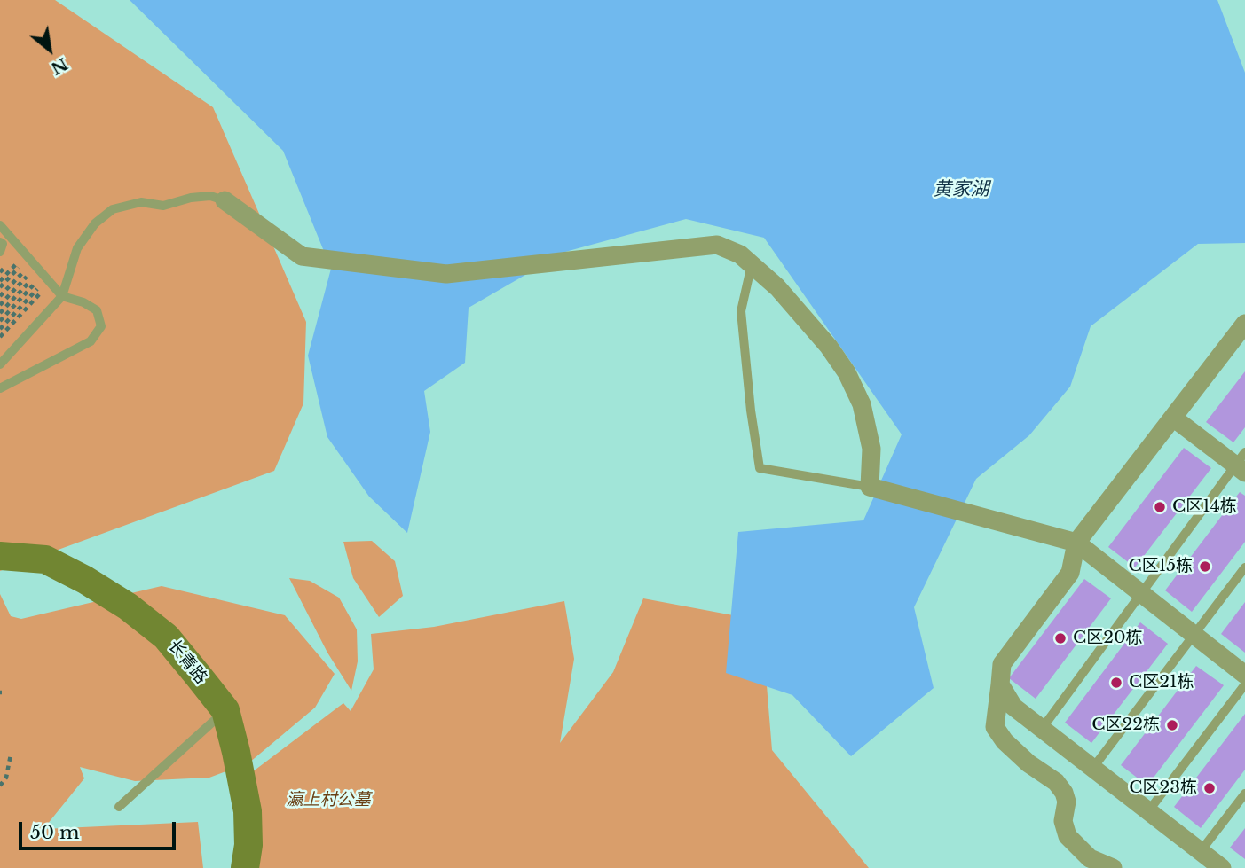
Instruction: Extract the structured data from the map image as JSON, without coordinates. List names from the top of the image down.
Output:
{
  "streets": {
    "street": ["长青路"]
  },
  "water": ["黄家湖"],
  "parks": ["瀛上村公墓"],
  "places": [
    "C区14栋",
    "C区15栋",
    "C区20栋",
    "C区21栋",
    "C区22栋",
    "C区23栋"
  ],
  "scale_bar": "50 m",
  "north": "bottom right"
}
